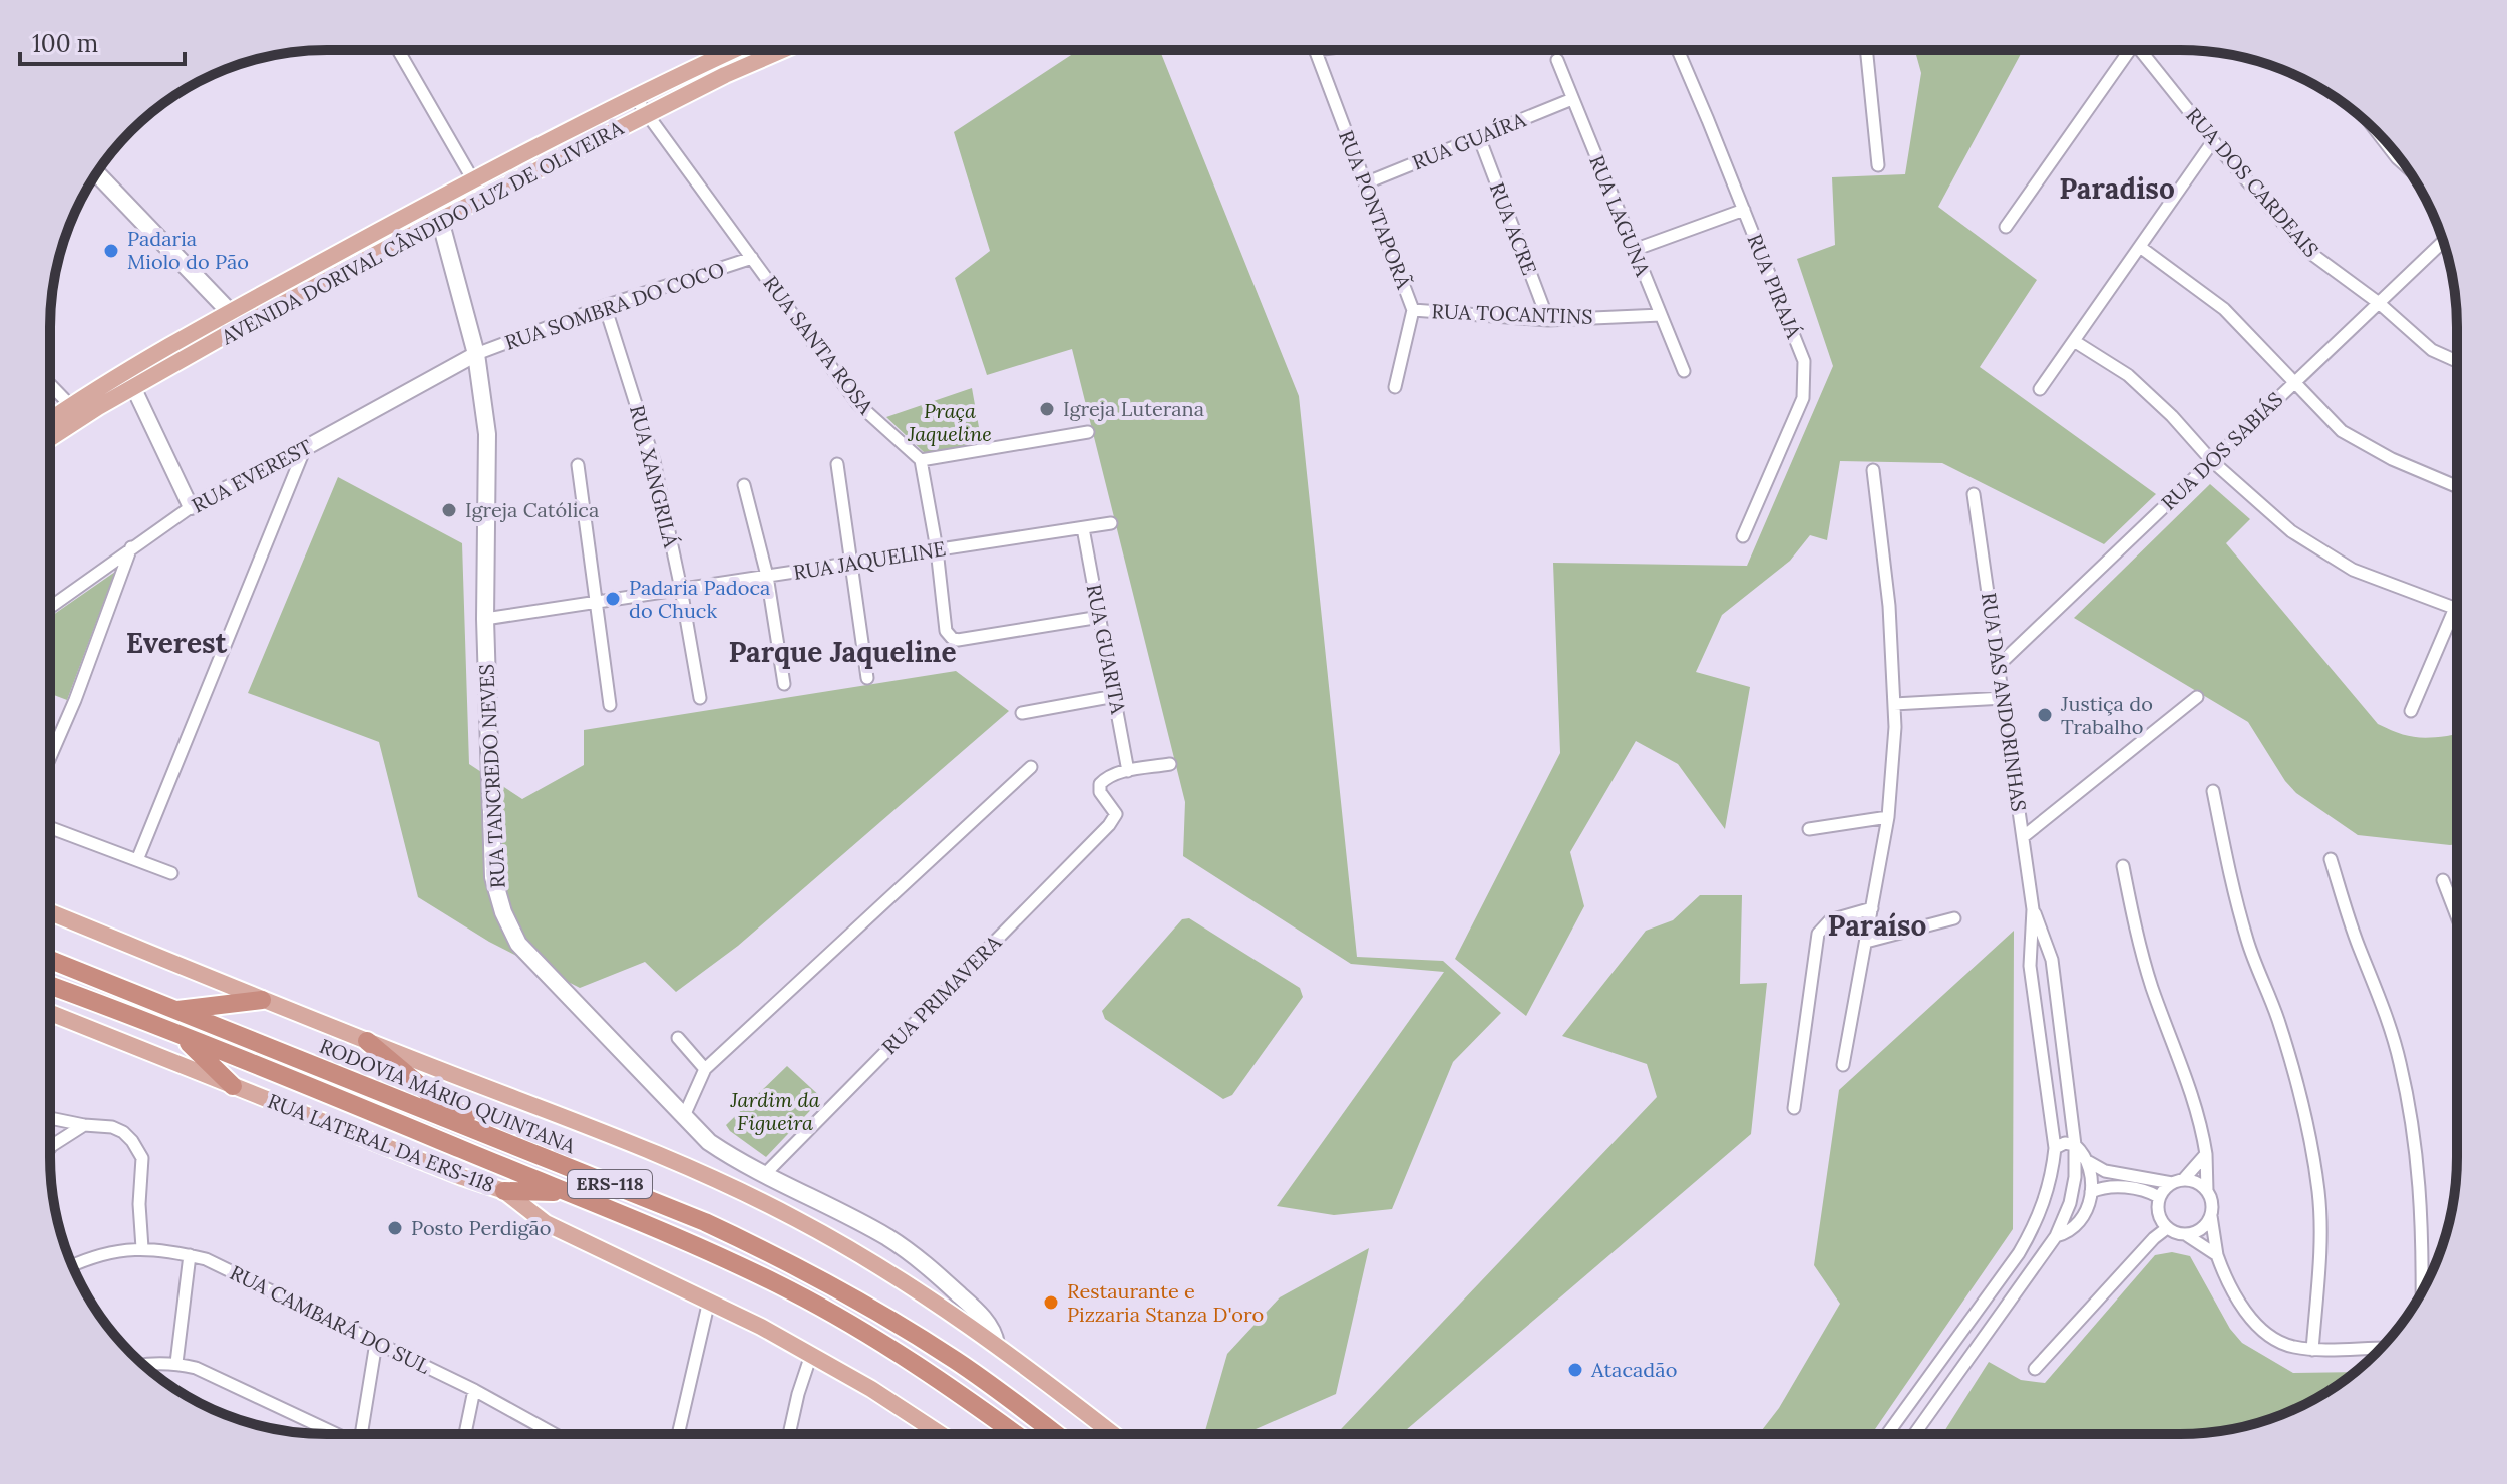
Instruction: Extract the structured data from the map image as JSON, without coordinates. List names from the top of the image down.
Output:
{
  "streets": {
    "highway": ["RODOVIA MÁRIO QUINTANA", "ERS-118"],
    "main road": ["AVENIDA DORIVAL CÂNDIDO LUZ DE OLIVEIRA", "RUA TANCREDO NEVES", "RUA LATERAL DA ERS-118"],
    "street": [
      "RUA GUAÍRA",
      "RUA DOS CARDEAIS",
      "RUA PONTAPORÃ",
      "RUA LAGUNA",
      "RUA ACRE",
      "RUA PIRAJÁ",
      "RUA SOMBRA DO COCO",
      "RUA TOCANTINS",
      "RUA SANTA ROSA",
      "RUA DOS SABIÁS",
      "RUA EVEREST",
      "RUA XANGRILÁ",
      "RUA JAQUELINE",
      "RUA GUARITA",
      "RUA DAS ANDORINHAS",
      "RUA PRIMAVERA",
      "RUA CAMBARÁ DO SUL"
    ]
  },
  "crossings": [
    ["RUA GUAÍRA", "RUA PONTAPORÃ"],
    ["RUA GUAÍRA", "RUA LAGUNA"],
    ["RUA GUAÍRA", "RUA ACRE"],
    ["RUA DOS CARDEAIS", "RUA DOS SABIÁS"],
    ["RUA PONTAPORÃ", "RUA TOCANTINS"],
    ["RUA LAGUNA", "RUA TOCANTINS"],
    ["RUA ACRE", "RUA TOCANTINS"],
    ["AVENIDA DORIVAL CÂNDIDO LUZ DE OLIVEIRA", "RUA SANTA ROSA"],
    ["AVENIDA DORIVAL CÂNDIDO LUZ DE OLIVEIRA", "RUA TANCREDO NEVES"],
    ["RUA SOMBRA DO COCO", "RUA SANTA ROSA"],
    ["RUA SOMBRA DO COCO", "RUA EVEREST"],
    ["RUA SOMBRA DO COCO", "RUA XANGRILÁ"],
    ["RUA SOMBRA DO COCO", "RUA TANCREDO NEVES"],
    ["RUA DOS SABIÁS", "RUA DAS ANDORINHAS"],
    ["RUA EVEREST", "RUA TANCREDO NEVES"],
    ["RUA XANGRILÁ", "RUA JAQUELINE"],
    ["RUA JAQUELINE", "RUA GUARITA"],
    ["RUA JAQUELINE", "RUA TANCREDO NEVES"],
    ["RUA GUARITA", "RUA PRIMAVERA"],
    ["RUA TANCREDO NEVES", "RUA PRIMAVERA"]
  ],
  "districts": [
    "Paradiso",
    "Everest",
    "Parque Jaqueline",
    "Paraíso"
  ],
  "parks": ["Praça Jaqueline", "Jardim da Figueira"],
  "places": [
    "Padaria Miolo do Pão",
    "Igreja Luterana",
    "Igreja Católica",
    "Padaria Padoca do Chuck",
    "Justiça do Trabalho",
    "Posto Perdigão",
    "Restaurante e Pizzaria Stanza D'oro",
    "Atacadão"
  ],
  "scale_bar": "100 m"
}
